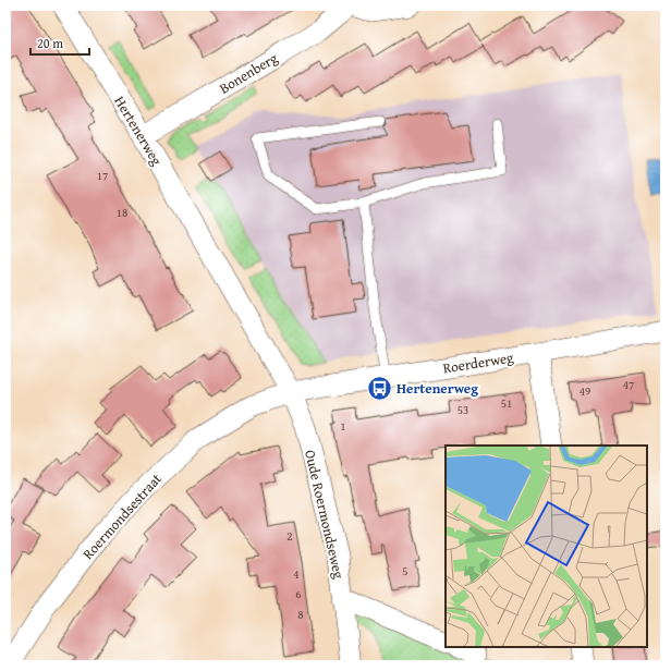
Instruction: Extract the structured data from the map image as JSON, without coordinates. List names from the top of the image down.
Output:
{
  "streets": {
    "street": [
      "Bonenberg",
      "Hertenerweg",
      "Roerderweg",
      "Oude Roermondseweg",
      "Roermondsestraat"
    ]
  },
  "crossings": [
    ["Bonenberg", "Hertenerweg"],
    ["Hertenerweg", "Roerderweg"],
    ["Hertenerweg", "Oude Roermondseweg"],
    ["Hertenerweg", "Roermondsestraat"],
    ["Roerderweg", "Oude Roermondseweg"],
    ["Roerderweg", "Roermondsestraat"],
    ["Oude Roermondseweg", "Roermondsestraat"]
  ],
  "places": {
    "bus stop": ["Hertenerweg"]
  },
  "house_numbers": [
    "17",
    "18",
    "47",
    "49",
    "51",
    "53",
    "1",
    "2",
    "5",
    "4",
    "6",
    "8"
  ],
  "scale_bar": "20 m"
}
